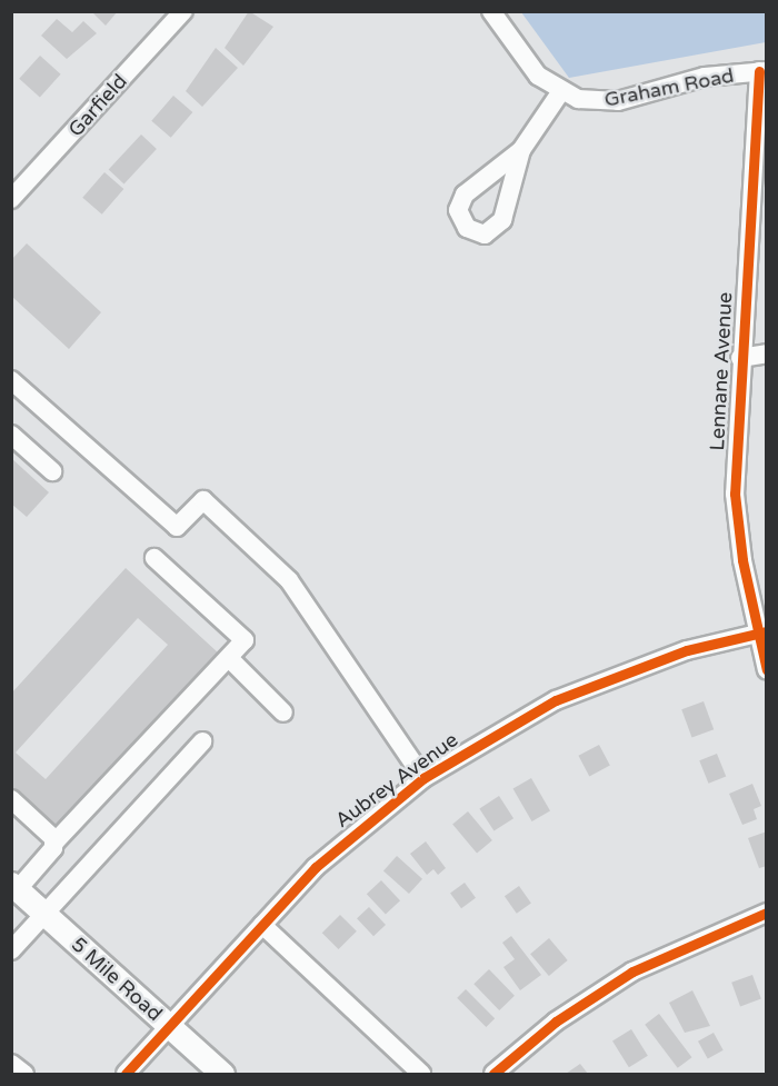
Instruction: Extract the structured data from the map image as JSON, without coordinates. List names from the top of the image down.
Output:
{
  "streets": {
    "main road": ["5 Mile Road"],
    "street": [
      "Graham Road",
      "Garfield",
      "Lennane Avenue",
      "Aubrey Avenue"
    ]
  },
  "crossings": [
    ["Graham Road", "Lennane Avenue"],
    ["Lennane Avenue", "Aubrey Avenue"],
    ["Aubrey Avenue", "5 Mile Road"]
  ]
}
